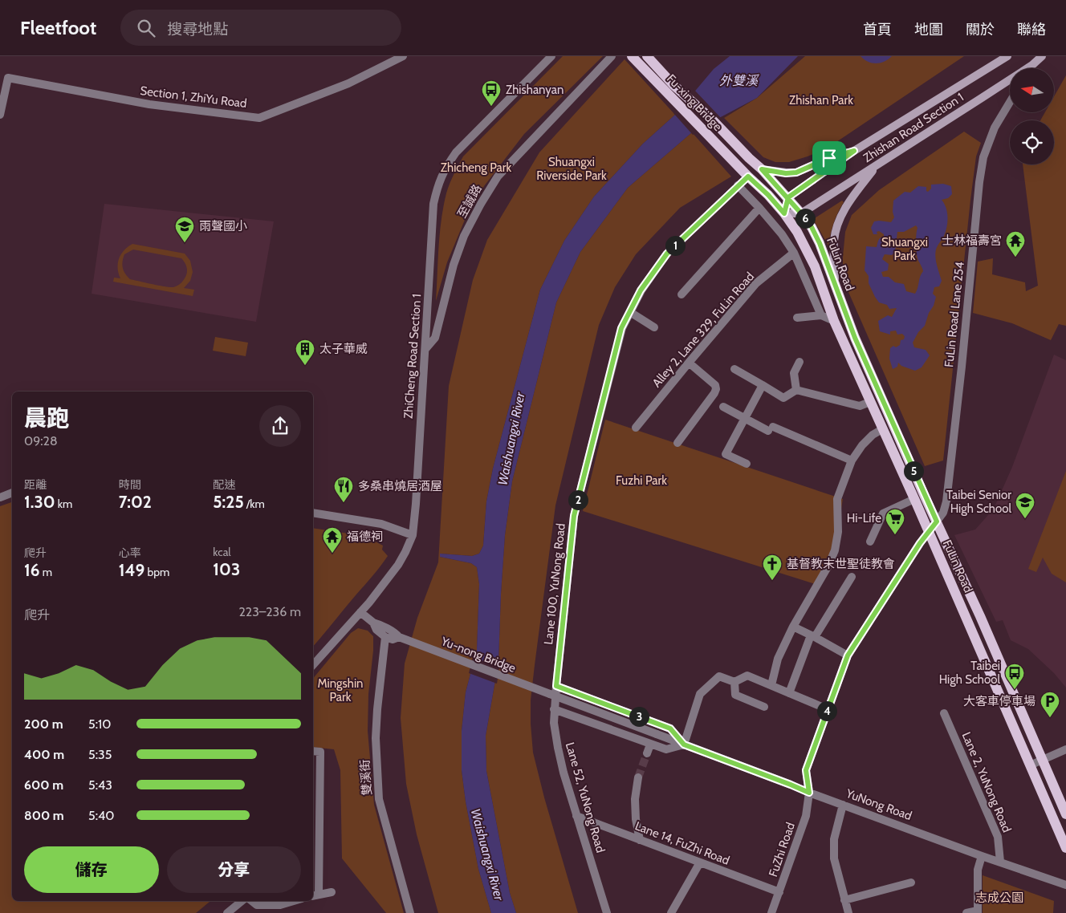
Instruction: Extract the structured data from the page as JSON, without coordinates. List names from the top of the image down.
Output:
{
  "streets": {
    "main road": ["Fu-xing Bridge", "Zhishan Road Section 1", "FuLin Road"],
    "street": [
      "Section 1, ZhiYu Road",
      "至誠路",
      "FuLin Road Lane 254",
      "Alley 2, Lane 329, FuLin Road",
      "ZhiCheng Road Section 1",
      "Lane 100, YuNong Road",
      "雙溪街",
      "Lane 2, YuNong Road",
      "Lane 52, YuNong Road",
      "YuNong Road",
      "Lane 14, FuZhi Road",
      "FuZhi Road"
    ]
  },
  "crossings": [
    ["Fu-xing Bridge", "FuLin Road"],
    ["Zhishan Road Section 1", "FuLin Road"],
    ["至誠路", "ZhiCheng Road Section 1"],
    ["FuLin Road", "FuLin Road Lane 254"],
    ["FuLin Road Lane 254", "FuZhi Road"],
    ["Lane 100, YuNong Road", "Lane 52, YuNong Road"],
    ["Lane 100, YuNong Road", "YuNong Road"],
    ["Lane 2, YuNong Road", "YuNong Road"],
    ["Lane 52, YuNong Road", "YuNong Road"],
    ["Lane 52, YuNong Road", "Lane 14, FuZhi Road"],
    ["YuNong Road", "FuZhi Road"],
    ["Lane 14, FuZhi Road", "FuZhi Road"]
  ],
  "water": ["外雙溪", "Waishuangxi River"],
  "parks": [
    "Zhishan Park",
    "Shuangxi Riverside Park",
    "Zhicheng Park",
    "Shuangxi Park",
    "Fuzhi Park",
    "Mingshin Park",
    "志成公園"
  ],
  "places": {
    "bus stop": ["Zhishanyan", "Taibei High School"],
    "school or university": ["雨聲國小", "Taibei Senior High School"],
    "temple": ["士林福壽宮", "福德祠"],
    "building": ["太子華威"],
    "restaurant": ["多桑串燒居酒屋"],
    "supermarket": ["Hi-Life"],
    "church": ["基督教末世聖徒教會"],
    "parking": ["大客車停車場"]
  },
  "north": "left",
  "page": {
    "header": "Fleetfoot",
    "search": "搜尋地點",
    "nav": [
      "首頁",
      "地圖",
      "關於",
      "聯絡"
    ],
    "pins": [
      "6",
      "1",
      "5",
      "2",
      "4",
      "3"
    ],
    "heading": ["晨跑", "09:28"],
    "stats": [
      ["距離", "1.30 km"],
      ["時間", "7:02"],
      ["配速", "5:25 /km"],
      ["爬升", "16 m"],
      ["心率", "149 bpm"],
      ["kcal", "103"]
    ],
    "chart": ["爬升", "223–236 m"],
    "list": [
      {
        "name": "200 m",
        "note": "5:10"
      },
      {
        "name": "400 m",
        "note": "5:35"
      },
      {
        "name": "600 m",
        "note": "5:43"
      },
      {
        "name": "800 m",
        "note": "5:40"
      }
    ],
    "buttons": ["儲存", "分享"]
  }
}
